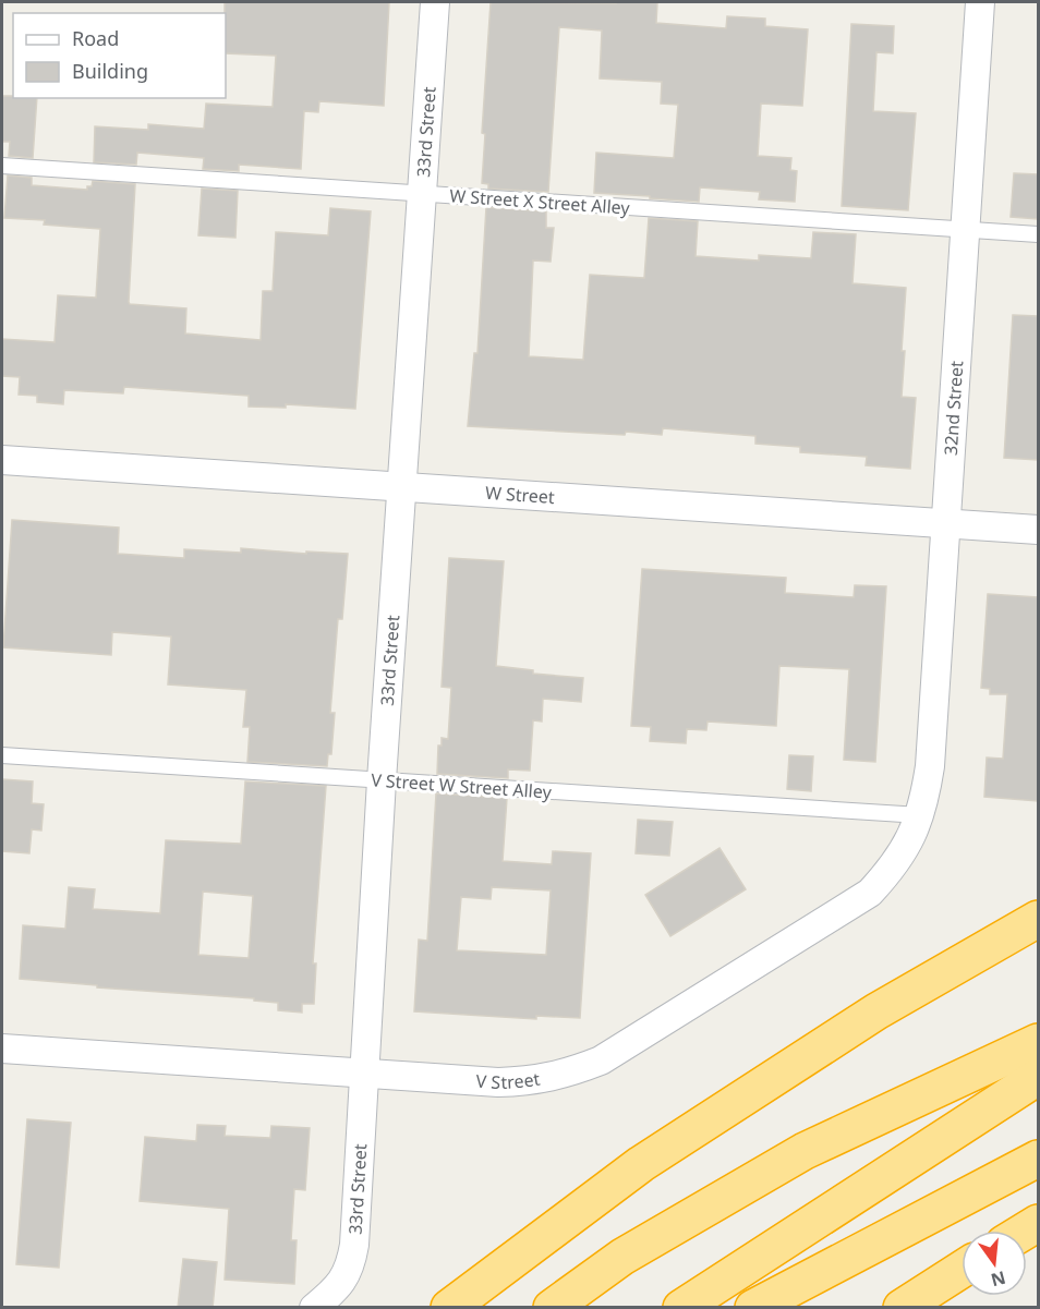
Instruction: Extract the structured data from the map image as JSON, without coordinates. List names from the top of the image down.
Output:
{
  "streets": {
    "street": [
      "33rd Street",
      "32nd Street",
      "W Street",
      "V Street"
    ],
    "lane": ["W Street X Street Alley", "V Street W Street Alley"]
  },
  "crossings": [
    ["33rd Street", "W Street X Street Alley"],
    ["33rd Street", "W Street"],
    ["33rd Street", "V Street W Street Alley"],
    ["33rd Street", "V Street"],
    ["W Street X Street Alley", "32nd Street"],
    ["32nd Street", "W Street"],
    ["32nd Street", "V Street W Street Alley"],
    ["32nd Street", "V Street"],
    ["V Street W Street Alley", "V Street"]
  ],
  "legend": ["Road", "Building"],
  "north": "bottom"
}
